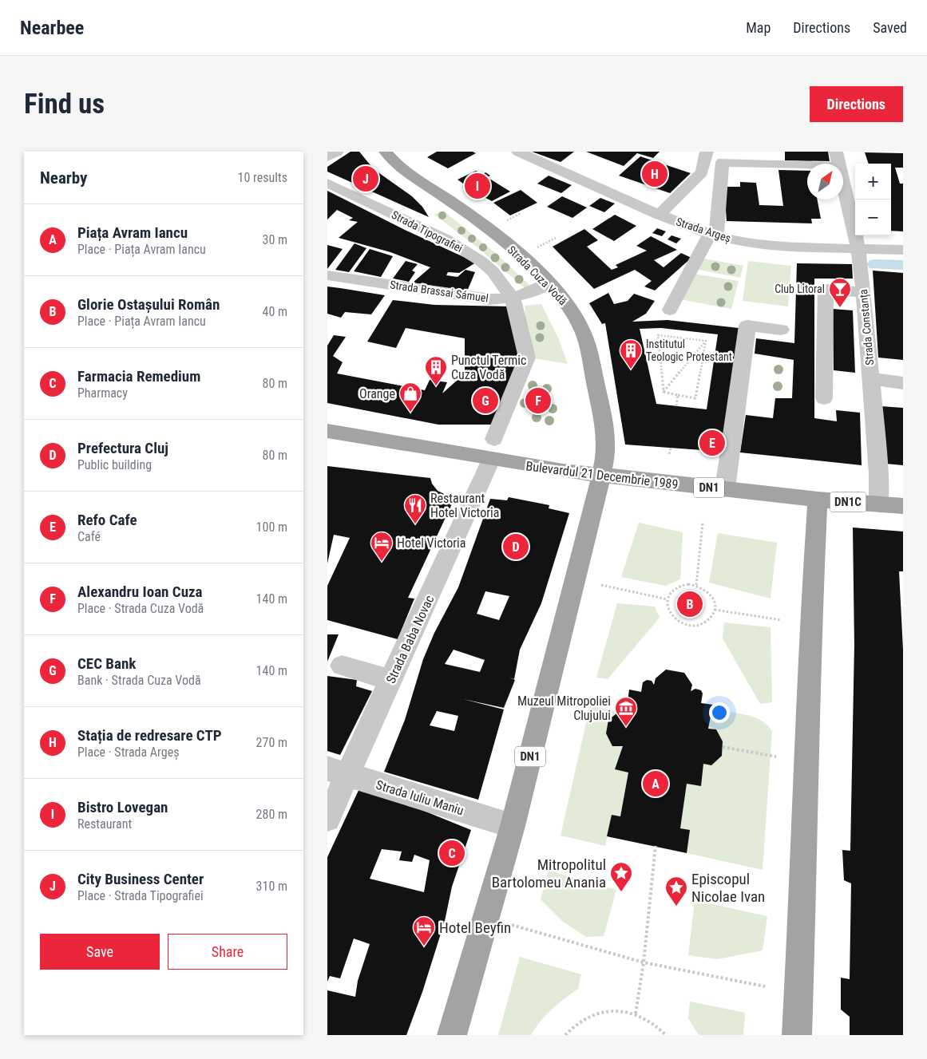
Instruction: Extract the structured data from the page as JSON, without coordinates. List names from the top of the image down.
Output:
{
  "streets": {
    "main road": [
      "Strada Cuza Vodă",
      "Bulevardul 21 Decembrie 1989",
      "DN1",
      "DN1C"
    ],
    "street": [
      "Strada Argeș",
      "Strada Tipografiei",
      "Strada Brassai Sámuel",
      "Strada Constanța",
      "Strada Baba Novac",
      "Strada Iuliu Maniu"
    ]
  },
  "crossings": [
    ["Strada Argeș", "Strada Constanța"],
    ["Strada Tipografiei", "Strada Brassai Sámuel"],
    ["Strada Cuza Vodă", "Strada Brassai Sámuel"],
    ["Strada Cuza Vodă", "Bulevardul 21 Decembrie 1989"],
    ["Strada Cuza Vodă", "DN1"],
    ["Strada Constanța", "Bulevardul 21 Decembrie 1989"],
    ["Bulevardul 21 Decembrie 1989", "DN1"],
    ["Bulevardul 21 Decembrie 1989", "Strada Baba Novac"],
    ["DN1", "Strada Iuliu Maniu"],
    ["Strada Baba Novac", "Strada Iuliu Maniu"]
  ],
  "places": {
    "bar": ["Club Litoral"],
    "building": ["Institutul Teologic Protestant", "Punctul Termic Cuza Vodă"],
    "shop": ["Orange"],
    "restaurant": ["Restaurant Hotel Victoria"],
    "hotel": ["Hotel Victoria", "Hotel Beyfin"],
    "museum": ["Muzeul Mitropoliei Clujului"],
    "place": ["Mitropolitul Bartolomeu Anania", "Episcopul Nicolae Ivan"]
  },
  "north": "top right",
  "page": {
    "header": "Nearbee",
    "nav": ["Map", "Directions", "Saved"],
    "buttons": [
      "Directions",
      ["Save", "Share"]
    ],
    "title": "Find us",
    "heading": ["Nearby", "10 results"],
    "pins": [
      "H",
      "J",
      "I",
      "F",
      "G",
      "E",
      "D",
      "B",
      "A",
      "C"
    ],
    "map_buttons": ["+", "−"],
    "list": [
      {
        "mark": "A",
        "name": "Piața Avram Iancu",
        "note": "Place · Piața Avram Iancu",
        "value": "30 m"
      },
      {
        "mark": "B",
        "name": "Glorie Ostașului Român",
        "note": "Place · Piața Avram Iancu",
        "value": "40 m"
      },
      {
        "mark": "C",
        "name": "Farmacia Remedium",
        "note": "Pharmacy",
        "value": "80 m"
      },
      {
        "mark": "D",
        "name": "Prefectura Cluj",
        "note": "Public building",
        "value": "80 m"
      },
      {
        "mark": "E",
        "name": "Refo Cafe",
        "note": "Café",
        "value": "100 m"
      },
      {
        "mark": "F",
        "name": "Alexandru Ioan Cuza",
        "note": "Place · Strada Cuza Vodă",
        "value": "140 m"
      },
      {
        "mark": "G",
        "name": "CEC Bank",
        "note": "Bank · Strada Cuza Vodă",
        "value": "140 m"
      },
      {
        "mark": "H",
        "name": "Stația de redresare CTP",
        "note": "Place · Strada Argeș",
        "value": "270 m"
      },
      {
        "mark": "I",
        "name": "Bistro Lovegan",
        "note": "Restaurant",
        "value": "280 m"
      },
      {
        "mark": "J",
        "name": "City Business Center",
        "note": "Place · Strada Tipografiei",
        "value": "310 m"
      }
    ]
  }
}
